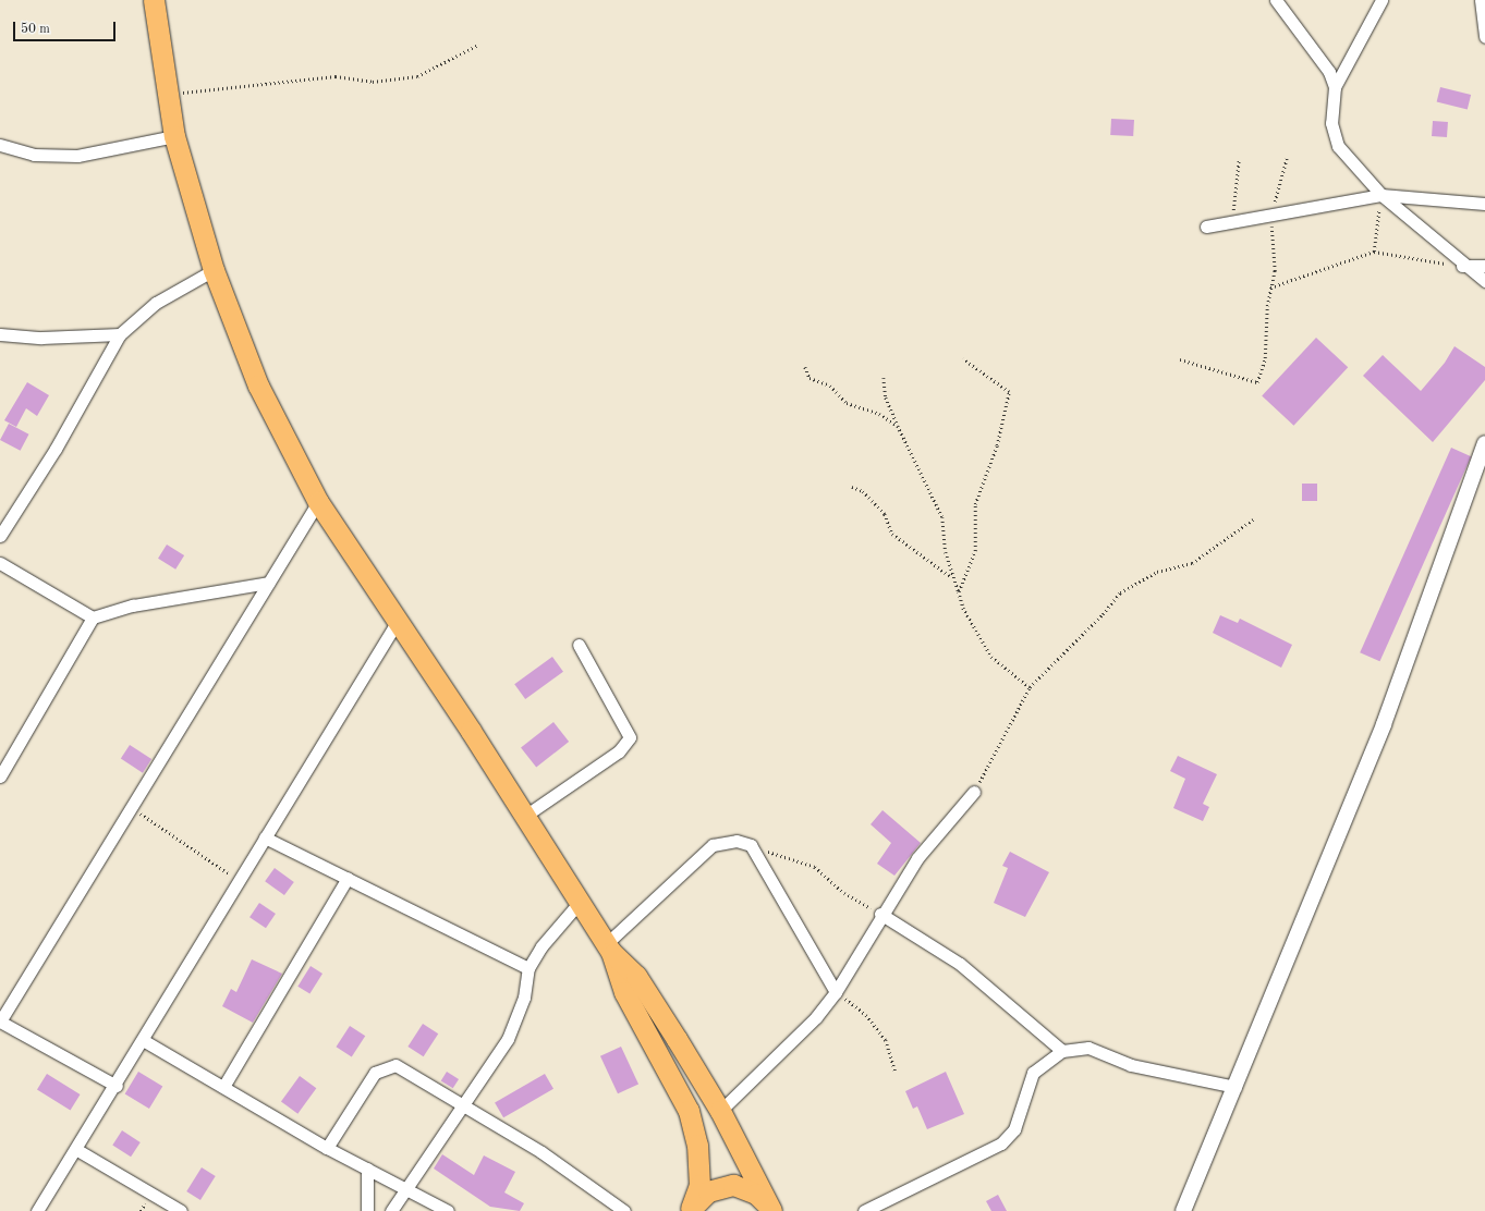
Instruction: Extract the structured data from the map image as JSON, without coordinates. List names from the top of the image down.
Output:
{
  "scale_bar": "50 m"
}
